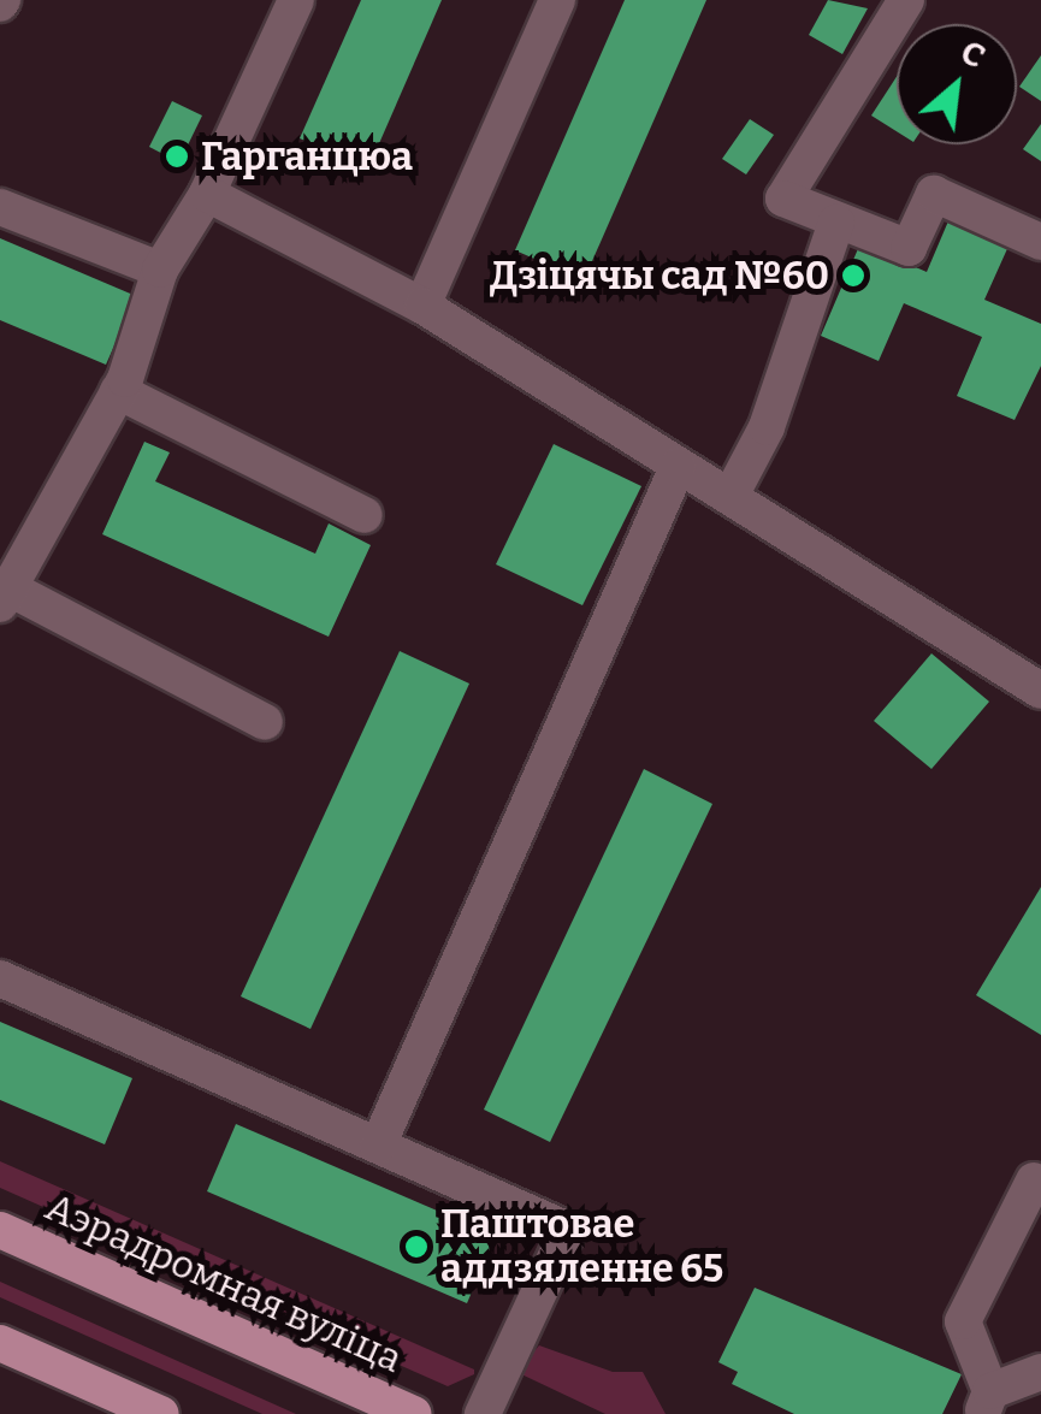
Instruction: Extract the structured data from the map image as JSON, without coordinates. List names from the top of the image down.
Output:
{
  "streets": {
    "main road": ["Аэрадромная вуліца"]
  },
  "places": ["Гарганцюа", "Дзіцячы сад №60", "Паштовае аддзяленне 65"],
  "north": "top right"
}
